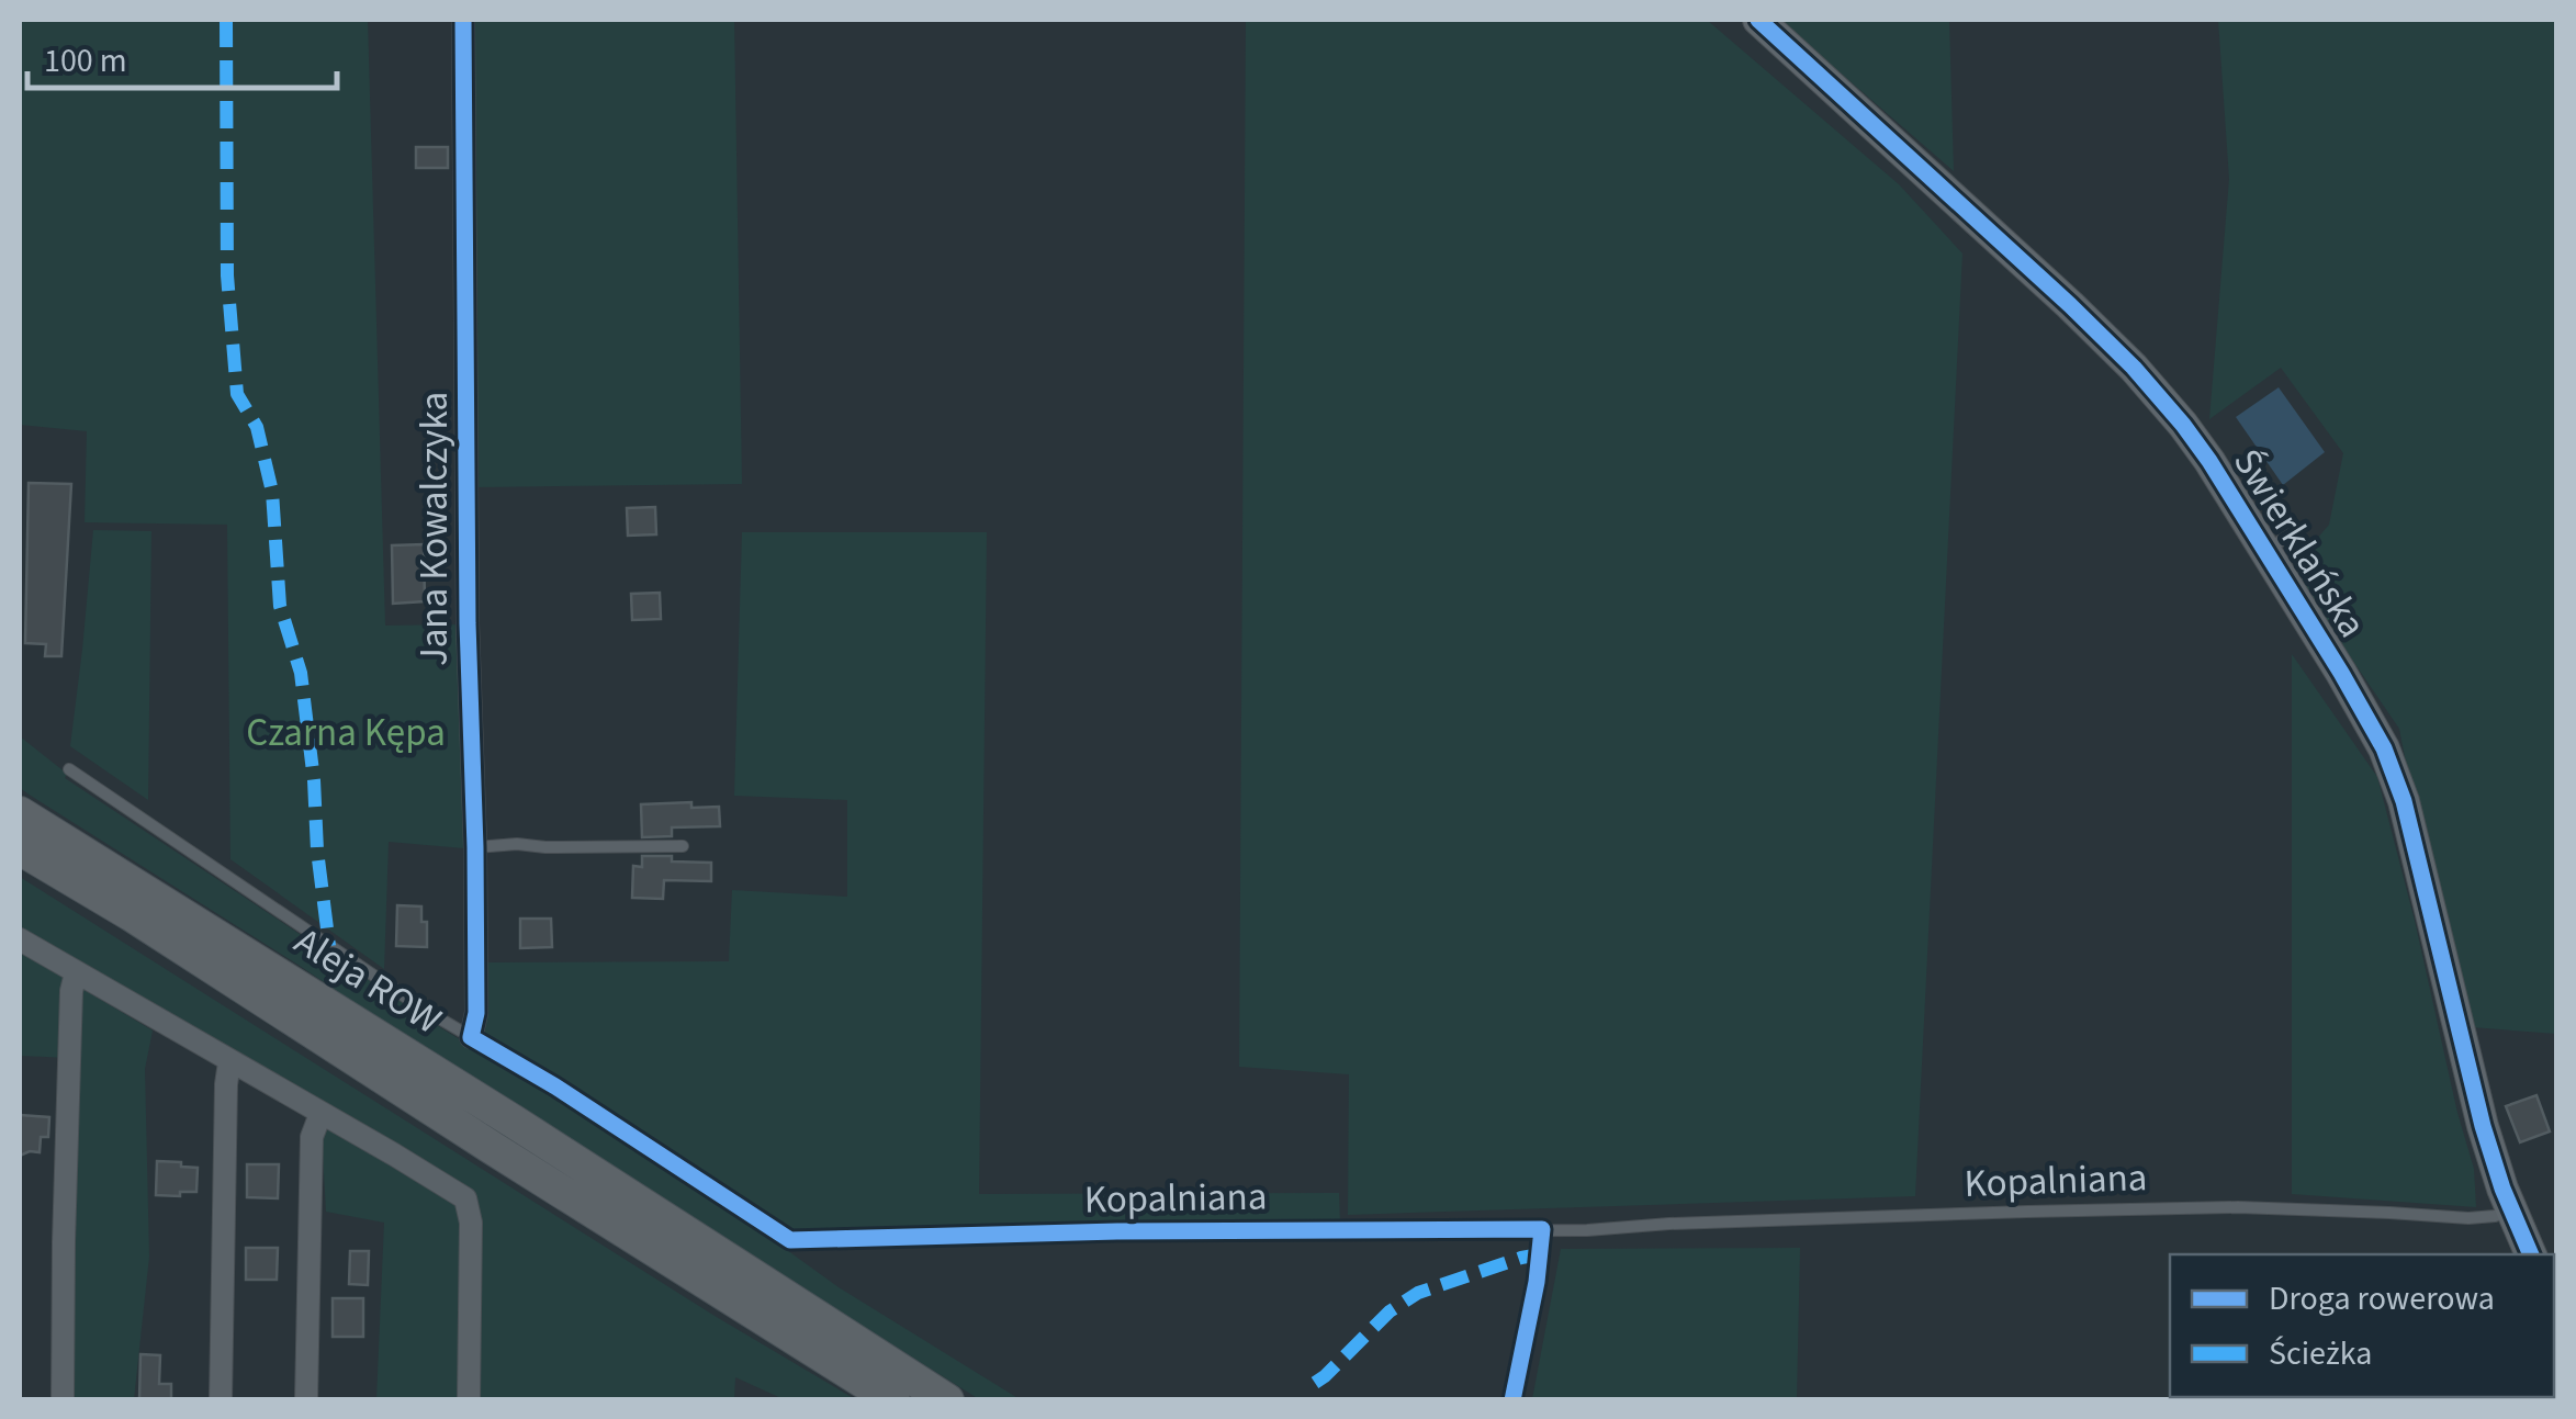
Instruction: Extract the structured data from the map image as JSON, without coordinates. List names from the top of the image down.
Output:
{
  "streets": {
    "main road": ["Aleja ROW"],
    "street": ["Jana Kowalczyka", "Świerklańska"],
    "lane": ["Kopalniana"]
  },
  "crossings": [
    ["Jana Kowalczyka", "Kopalniana"],
    ["Świerklańska", "Kopalniana"]
  ],
  "parks": ["Czarna Kępa"],
  "legend": ["Droga rowerowa", "Ścieżka"],
  "scale_bar": "100 m"
}
